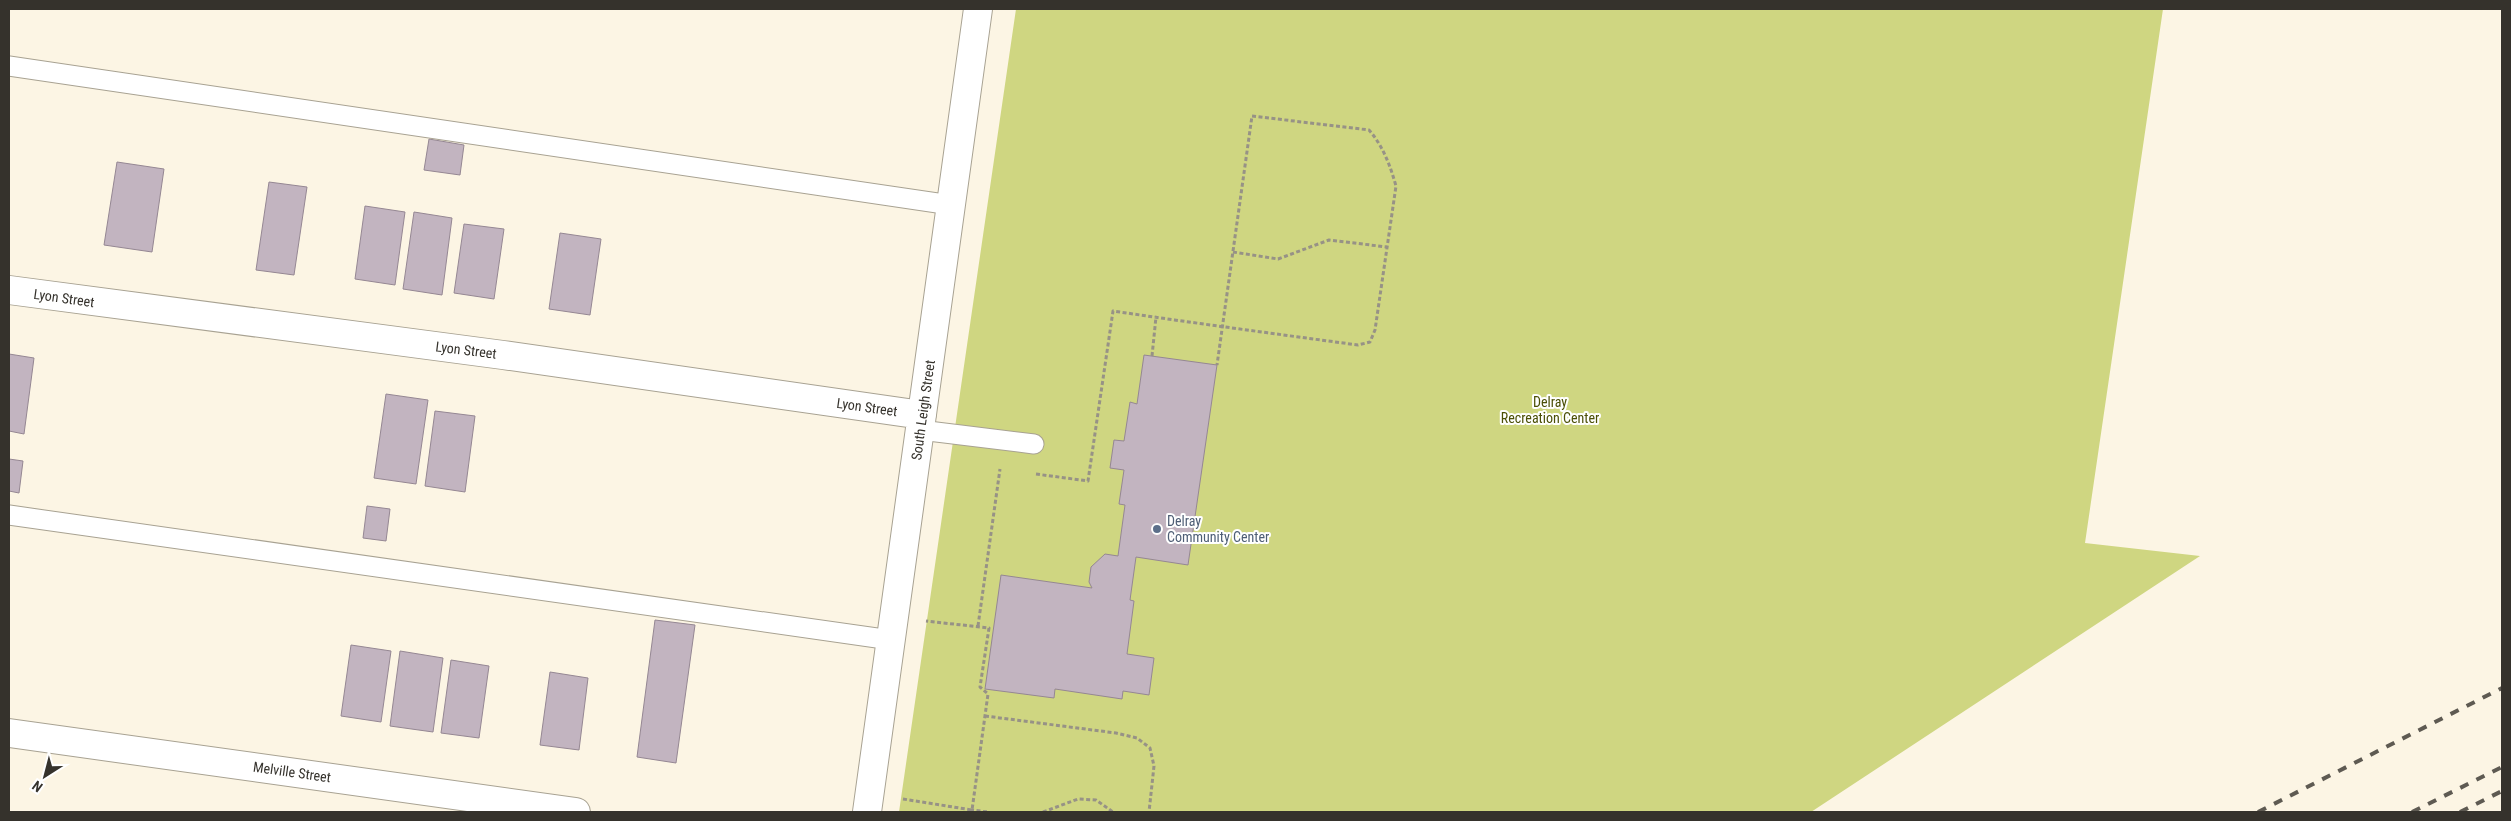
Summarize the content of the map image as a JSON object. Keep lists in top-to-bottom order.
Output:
{
  "streets": {
    "street": ["Lyon Street", "South Leigh Street", "Melville Street"]
  },
  "crossings": [
    ["Lyon Street", "South Leigh Street"]
  ],
  "parks": ["Delray Recreation Center"],
  "places": ["Delray Community Center"],
  "north": "bottom left"
}
